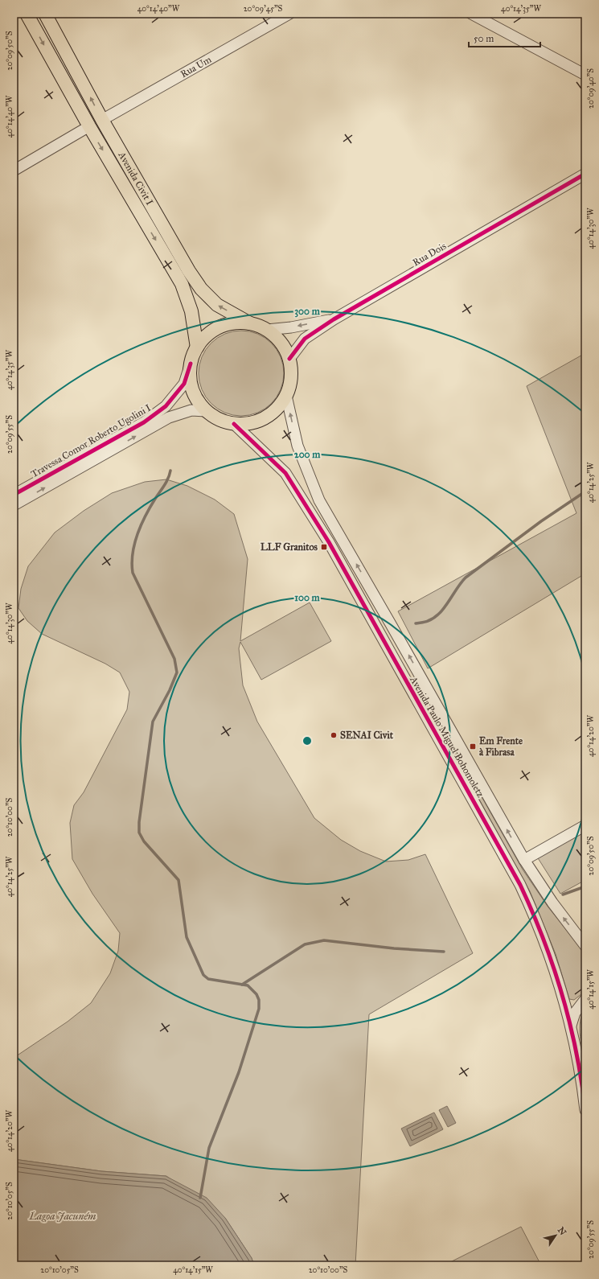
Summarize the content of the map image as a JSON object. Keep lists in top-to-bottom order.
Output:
{
  "streets": {
    "main road": ["Avenida Civit I"],
    "street": [
      "Rua Um",
      "Rua Dois",
      "Travessa Comor Roberto Ugolini I",
      "Avenida Paulo Miguel Bohomoletz"
    ]
  },
  "crossings": [
    ["Rua Um", "Avenida Civit I"],
    ["Avenida Civit I", "Rua Dois"],
    ["Avenida Civit I", "Travessa Comor Roberto Ugolini I"],
    ["Avenida Civit I", "Avenida Paulo Miguel Bohomoletz"],
    ["Rua Dois", "Travessa Comor Roberto Ugolini I"],
    ["Rua Dois", "Avenida Paulo Miguel Bohomoletz"],
    ["Travessa Comor Roberto Ugolini I", "Avenida Paulo Miguel Bohomoletz"]
  ],
  "water": ["Lagoa Jacuném"],
  "places": {
    "transit": ["LLF Granitos", "Em Frente à Fibrasa"],
    "other": ["SENAI Civit"]
  },
  "scale_bar": "50 m",
  "north": "top right",
  "coordinates": [
    "40°14'40\"W",
    "20°09'45\"S",
    "40°14'35\"W",
    "20°09'50\"S",
    "20°09'40\"S",
    "40°14'30\"W",
    "20°09'55\"S",
    "40°14'25\"W",
    "40°14'20\"W",
    "20°10'00\"S",
    "40°14'15\"W",
    "20°10'05\"S"
  ],
  "rings": ["300 m", "200 m", "100 m"]
}
